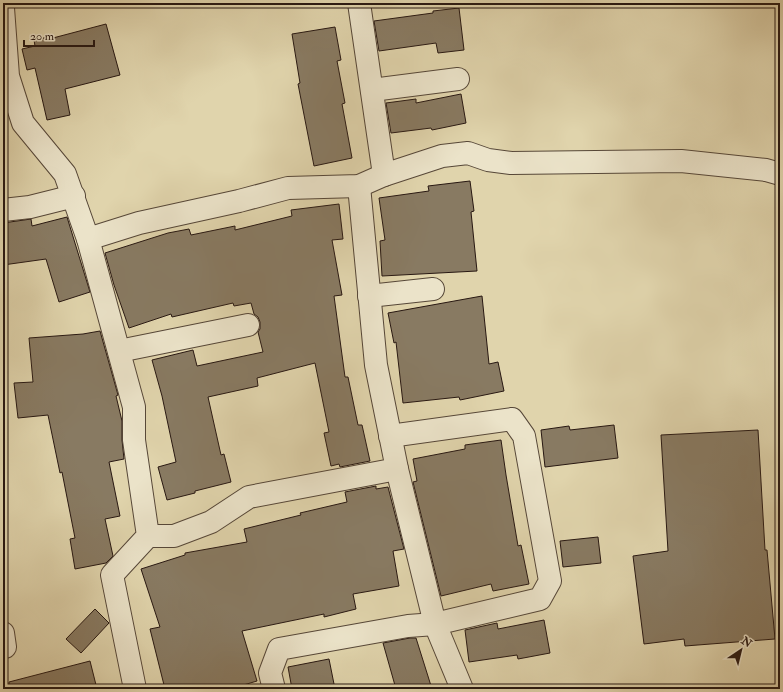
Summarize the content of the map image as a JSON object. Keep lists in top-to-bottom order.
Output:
{
  "scale_bar": "20 m",
  "north": "top right"
}
